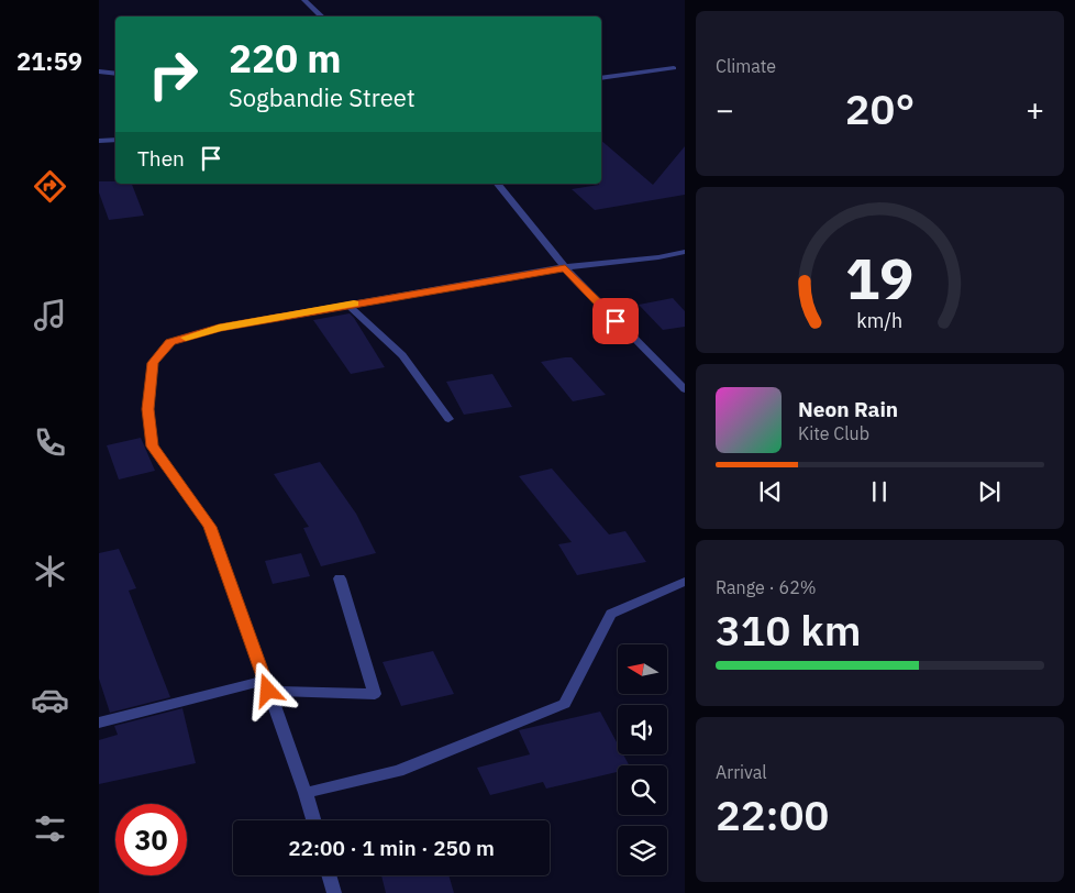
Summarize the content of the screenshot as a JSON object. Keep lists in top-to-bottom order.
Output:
{
  "north": "left",
  "page": {
    "tabs": "21:59",
    "tile": [
      "Climate",
      ["Range · 62%", "310 km"],
      ["Arrival", "22:00"]
    ],
    "turn": ["220 m", "Sogbandie Street"],
    "heat": ["−", "20°", "+"],
    "then": "Then",
    "song": ["Neon Rain", "Kite Club"],
    "limit": "30",
    "trip": "22:00 · 1 min · 250 m",
    "gauge": ["19", "km/h"]
  }
}
